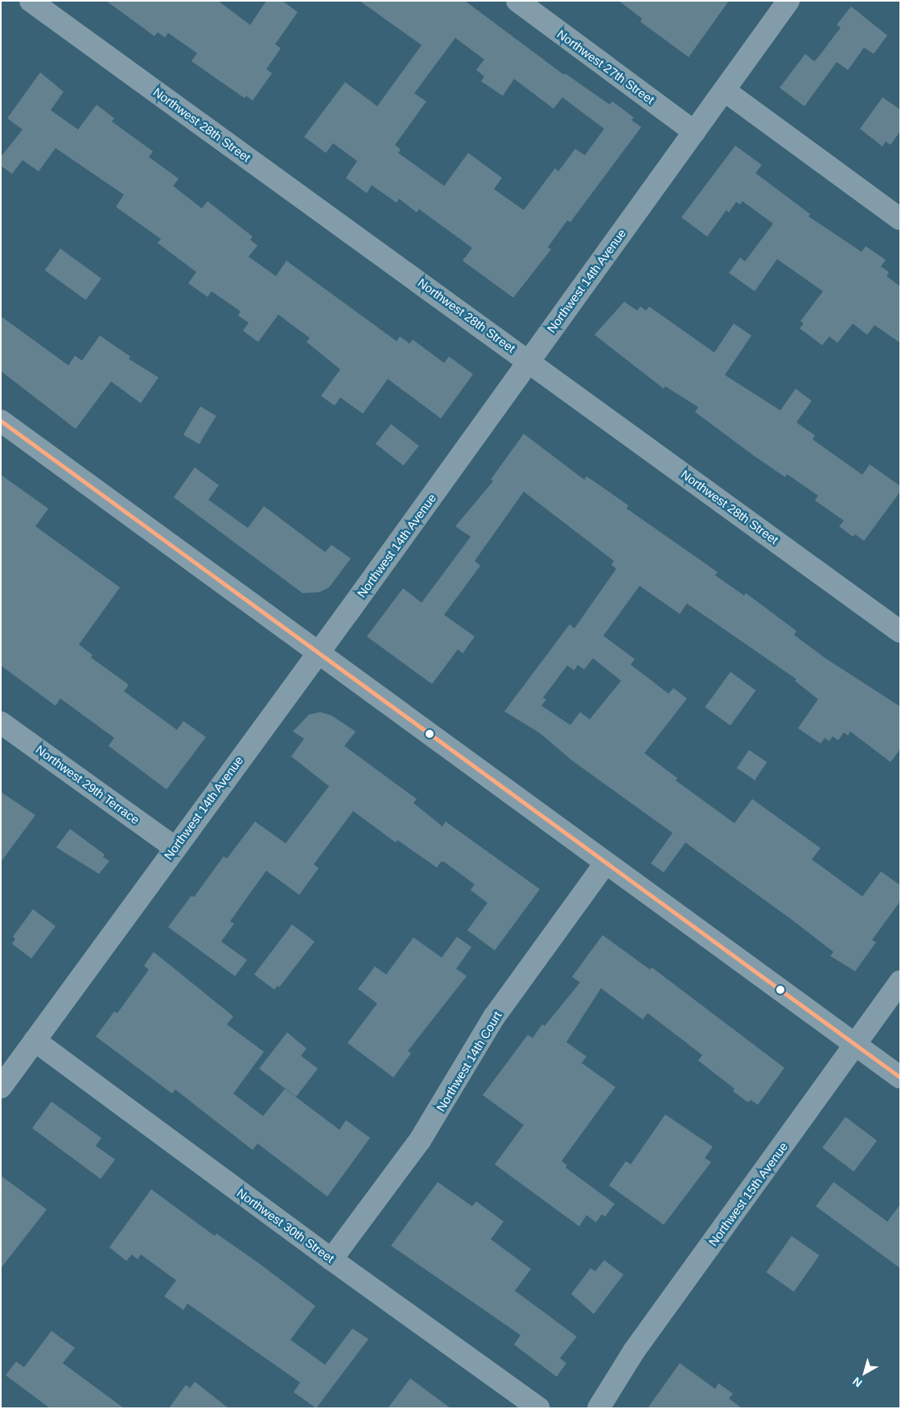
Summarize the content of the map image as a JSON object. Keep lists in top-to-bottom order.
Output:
{
  "streets": {
    "street": [
      "Northwest 27th Street",
      "Northwest 28th Street",
      "Northwest 14th Avenue",
      "Northwest 29th Terrace",
      "Northwest 14th Court",
      "Northwest 15th Avenue",
      "Northwest 30th Street"
    ]
  },
  "crossings": [
    ["Northwest 27th Street", "Northwest 14th Avenue"],
    ["Northwest 28th Street", "Northwest 14th Avenue"],
    ["Northwest 14th Avenue", "Northwest 29th Terrace"],
    ["Northwest 14th Avenue", "Northwest 30th Street"],
    ["Northwest 14th Court", "Northwest 30th Street"]
  ],
  "north": "bottom left"
}
